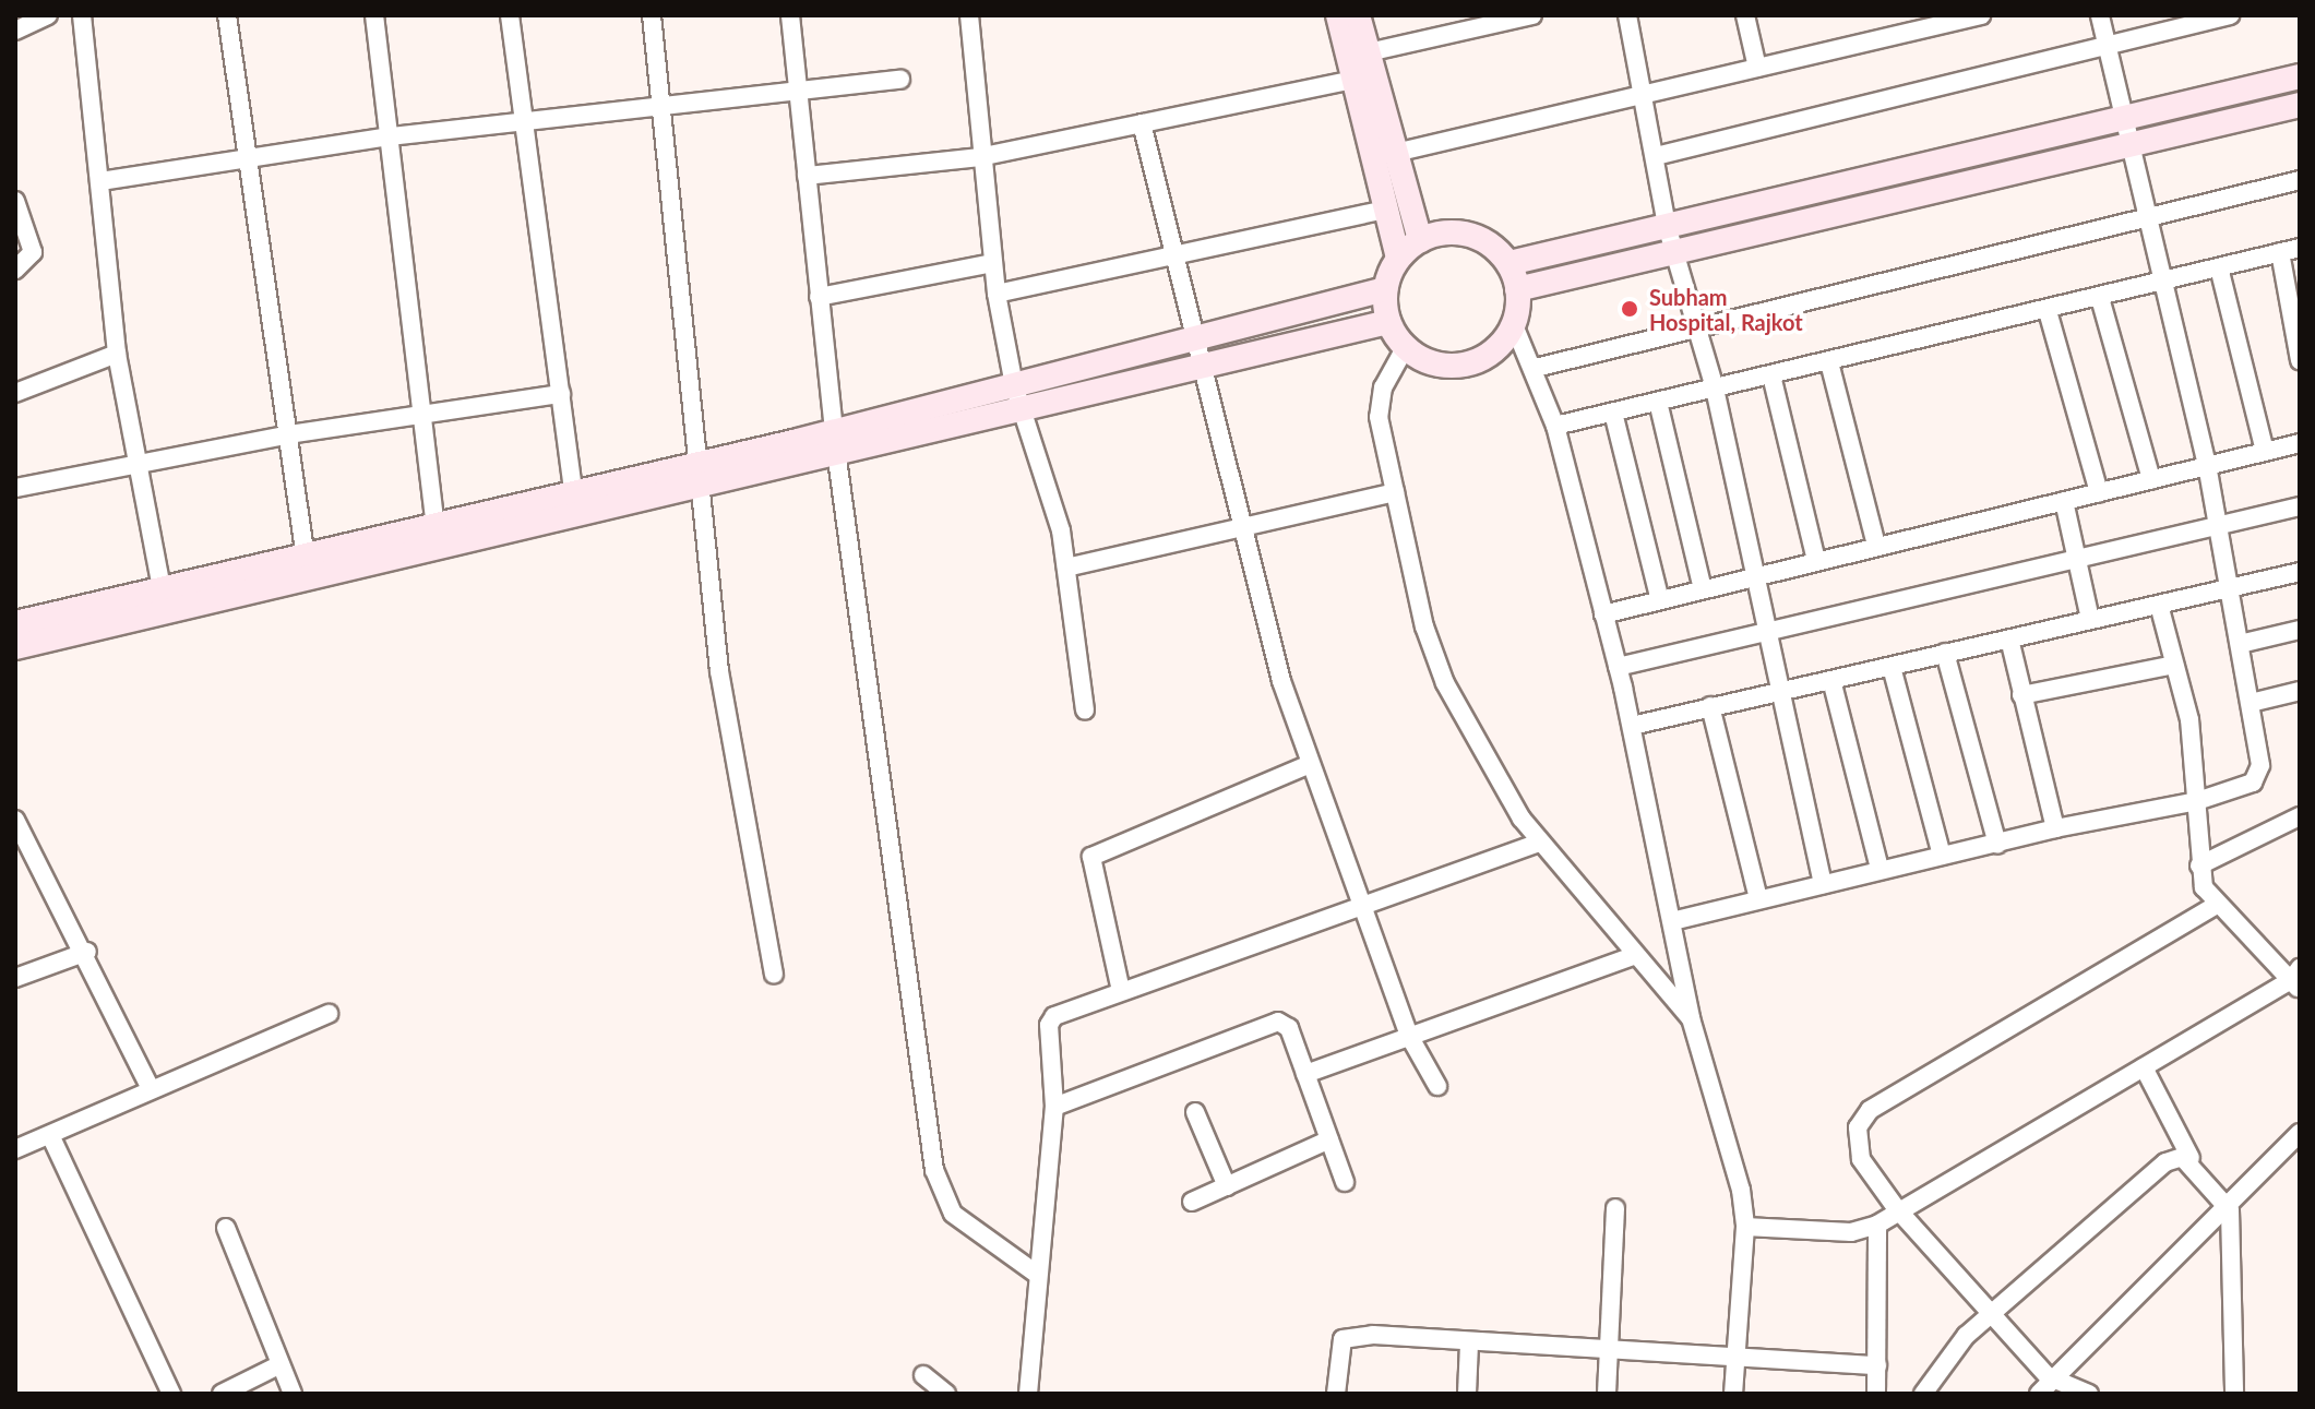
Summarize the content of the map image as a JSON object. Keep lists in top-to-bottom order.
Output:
{
  "places": ["Subham Hospital, Rajkot"]
}
